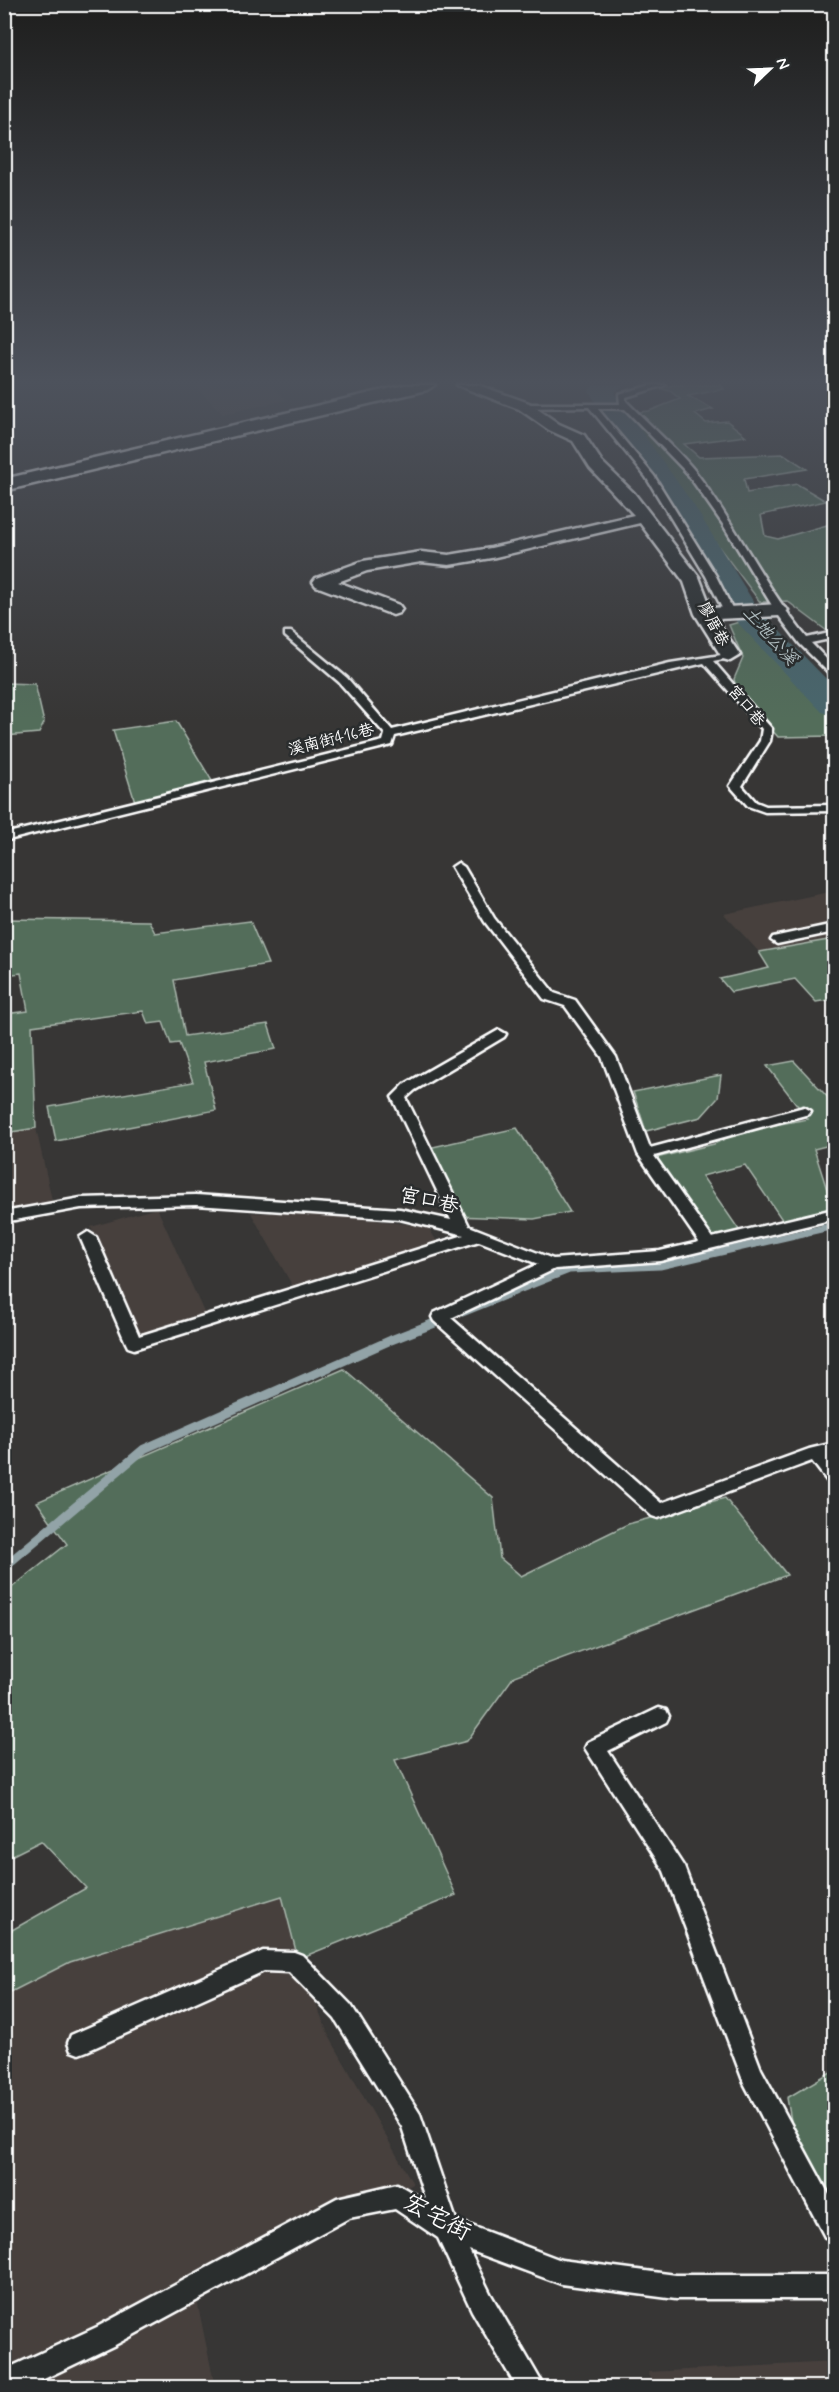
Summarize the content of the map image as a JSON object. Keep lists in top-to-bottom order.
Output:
{
  "streets": {
    "street": ["廖厝巷"],
    "lane": ["宮口巷", "溪南街416巷", "宏宅街"]
  },
  "crossings": [
    ["廖厝巷", "溪南街416巷"],
    ["宮口巷", "溪南街416巷"]
  ],
  "water": ["土地公溪"],
  "north": "top right"
}
